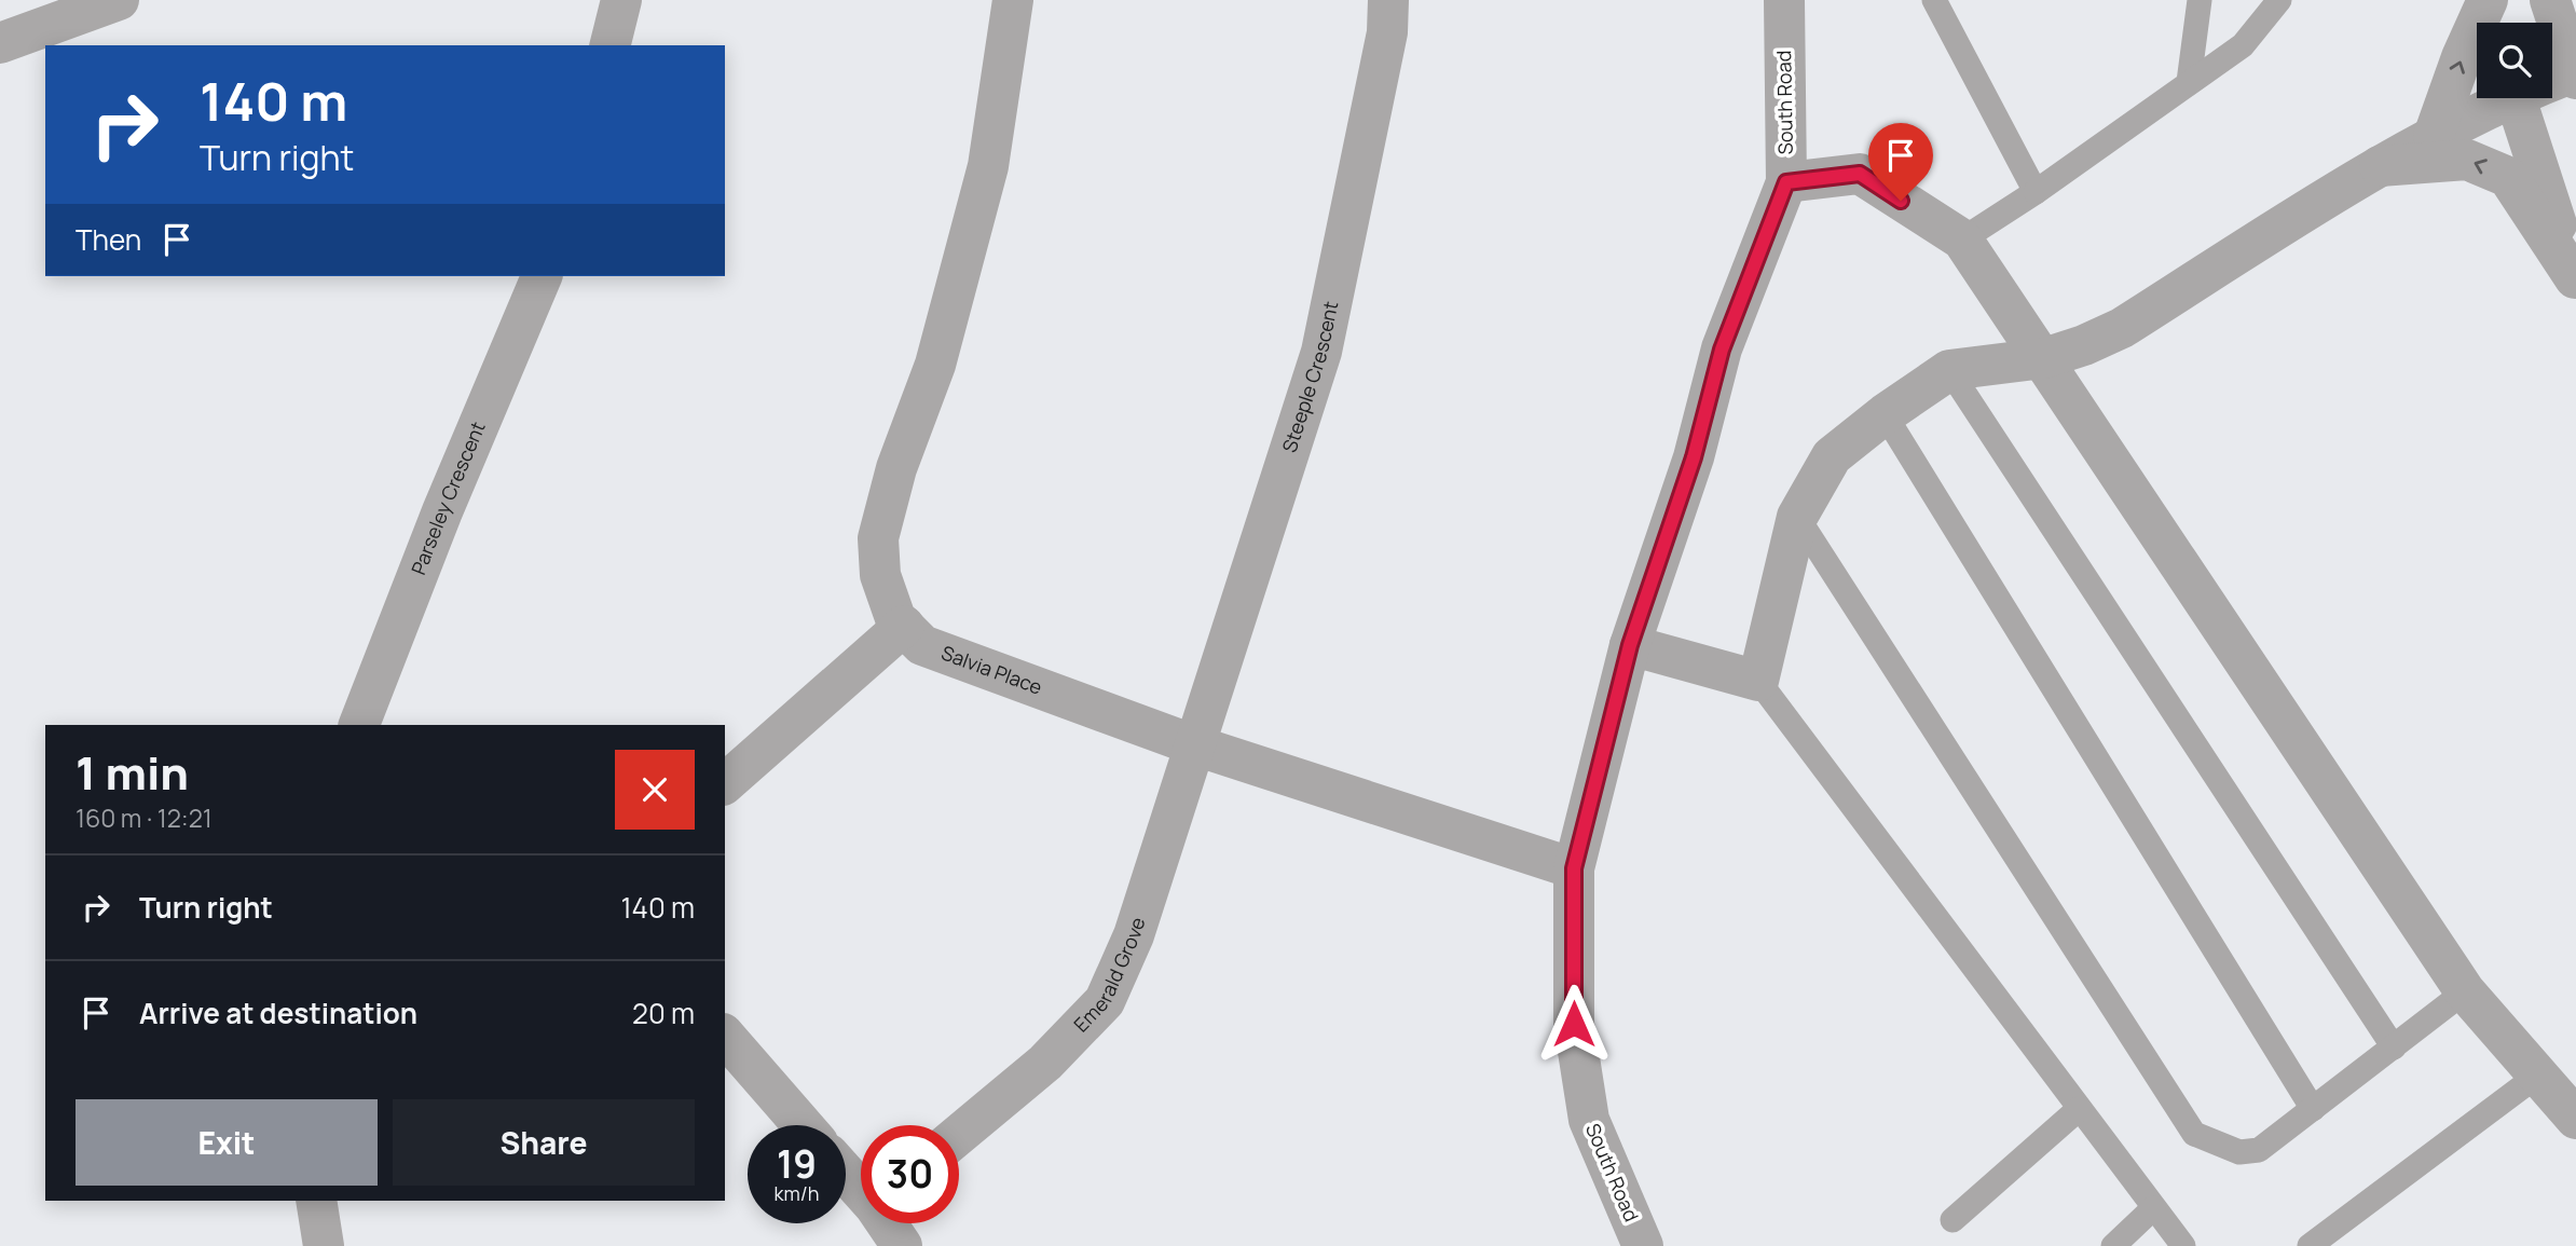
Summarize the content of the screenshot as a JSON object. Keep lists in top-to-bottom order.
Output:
{
  "streets": {
    "street": [
      "South Road",
      "Steeple Crescent",
      "Parseley Crescent",
      "Salvia Place",
      "Emerald Grove"
    ]
  },
  "crossings": [
    ["South Road", "Salvia Place"],
    ["Steeple Crescent", "Salvia Place"],
    ["Steeple Crescent", "Emerald Grove"],
    ["Salvia Place", "Emerald Grove"]
  ],
  "page": {
    "turn": ["140 m", "Turn right"],
    "then": "Then",
    "heading": ["1 min", "160 m · 12:21"],
    "list": [
      {
        "name": "Turn right",
        "value": "140 m"
      },
      {
        "name": "Arrive at destination",
        "value": "20 m"
      }
    ],
    "buttons": ["Exit", "Share"],
    "speed": "19 km/h",
    "limit": "30"
  }
}
